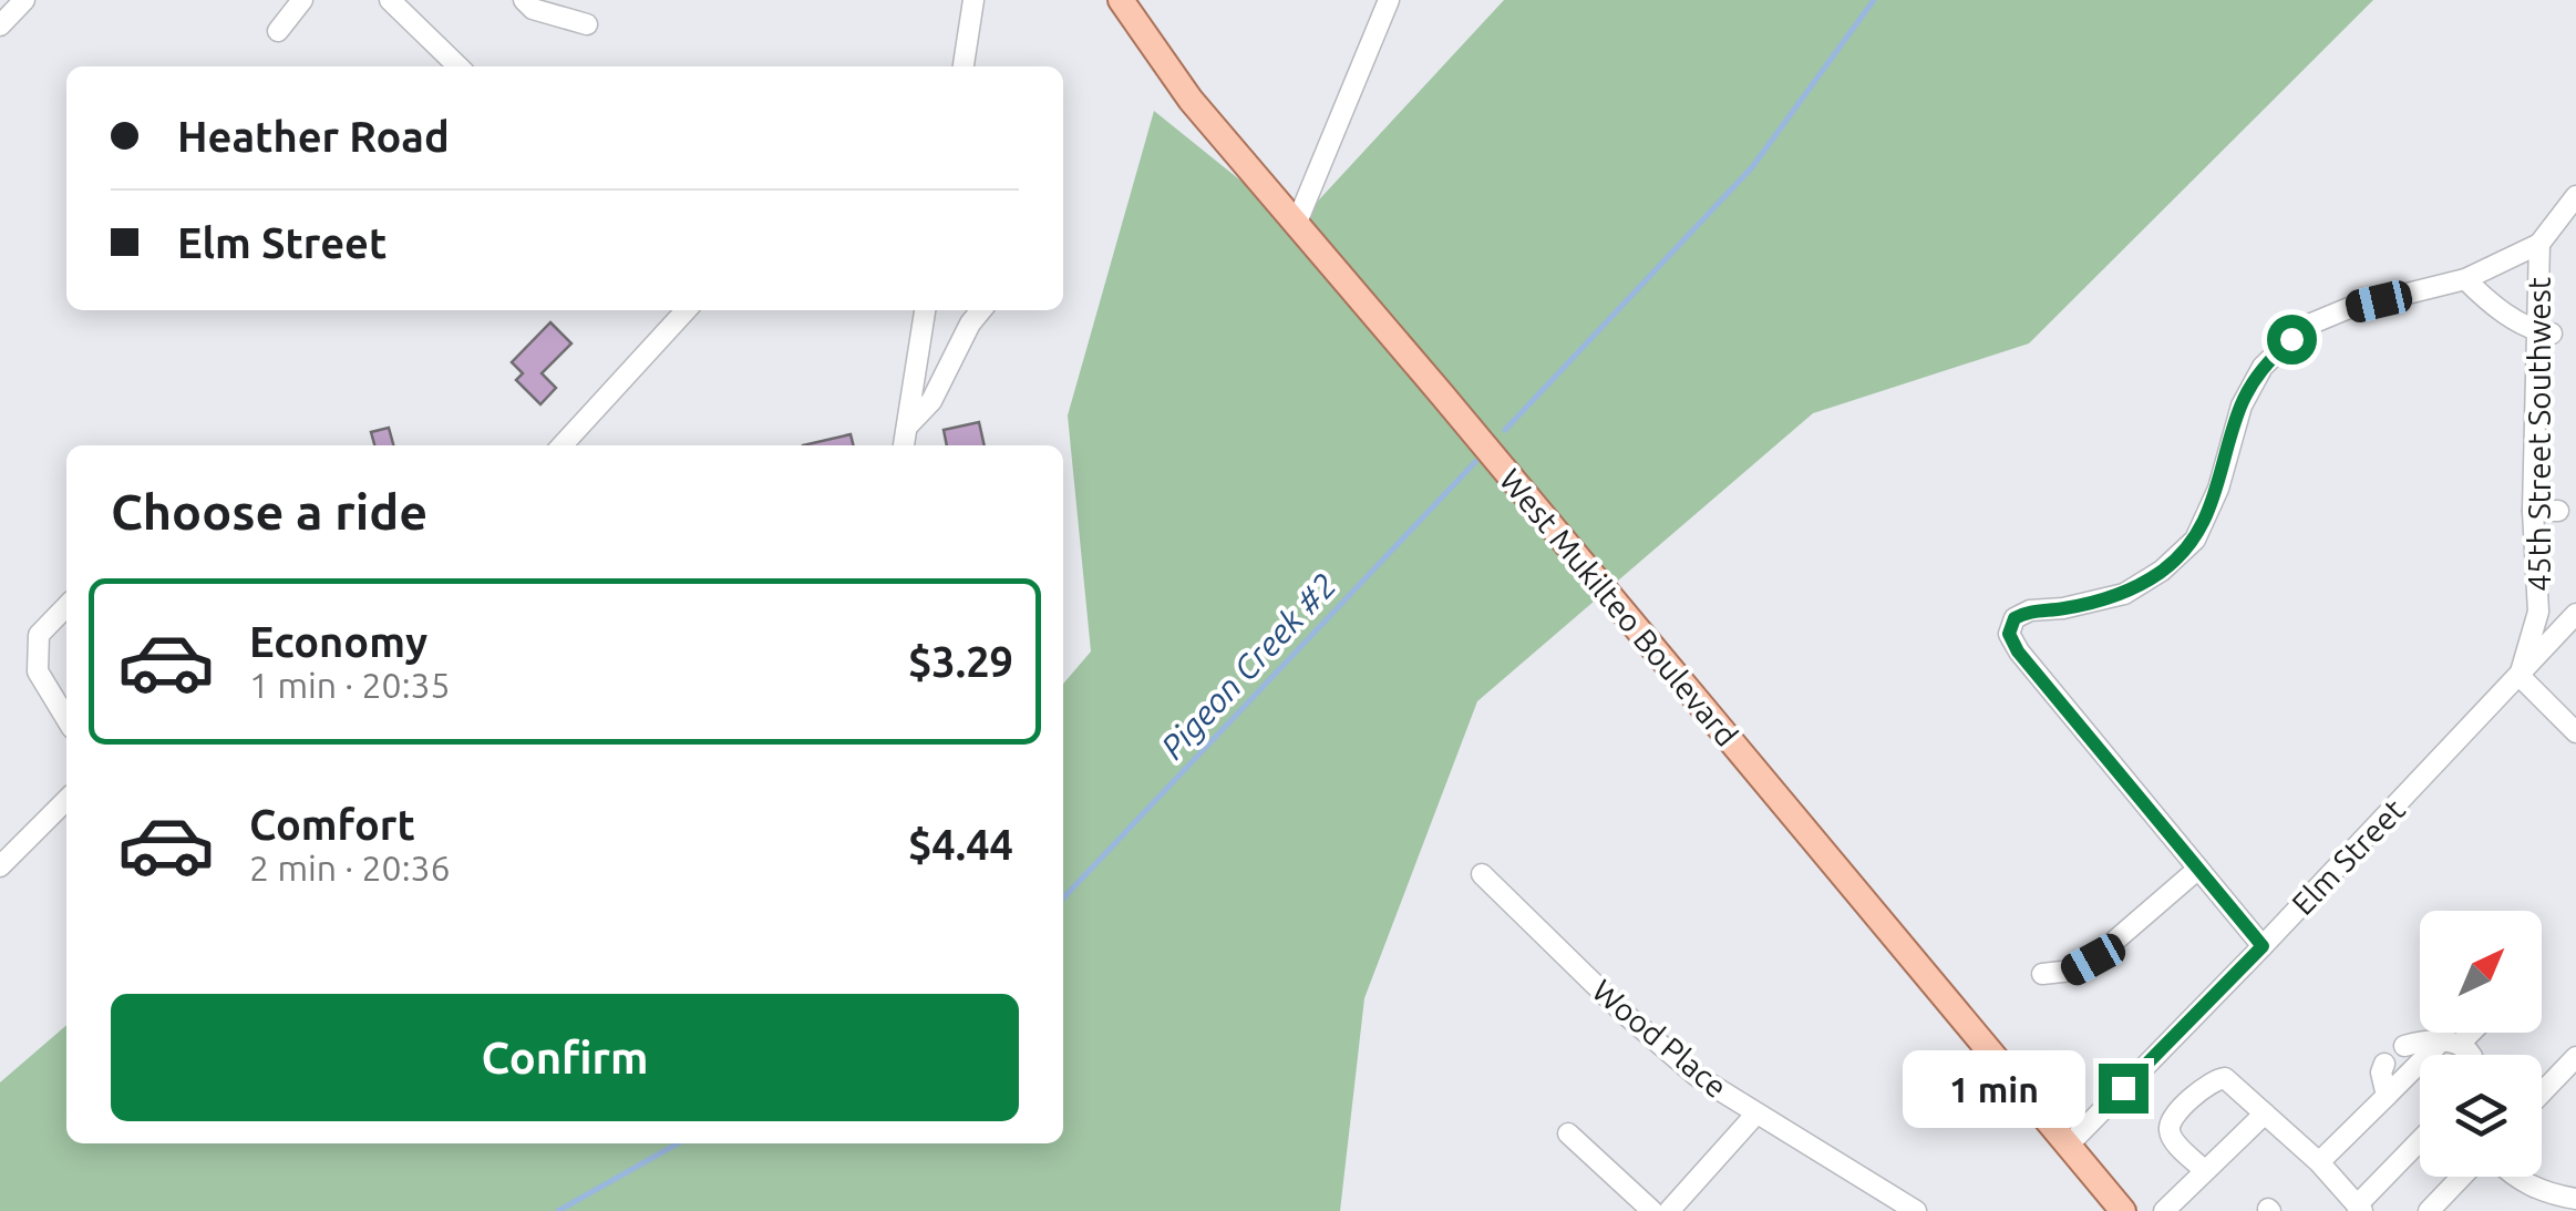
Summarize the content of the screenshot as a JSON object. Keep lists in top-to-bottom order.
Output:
{
  "streets": {
    "main road": ["West Mukilteo Boulevard"],
    "street": ["45th Street Southwest", "Elm Street", "Wood Place"]
  },
  "crossings": [
    ["45th Street Southwest", "Elm Street"],
    ["West Mukilteo Boulevard", "Elm Street"]
  ],
  "water": ["Pigeon Creek #2"],
  "north": "top right",
  "page": {
    "banner": ["Heather Road", "Elm Street"],
    "heading": "Choose a ride",
    "list": [
      {
        "name": "Economy",
        "note": "1 min · 20:35",
        "value": "$3.29"
      },
      {
        "name": "Comfort",
        "note": "2 min · 20:36",
        "value": "$4.44"
      }
    ],
    "buttons": "Confirm",
    "bubble": "1 min"
  }
}
